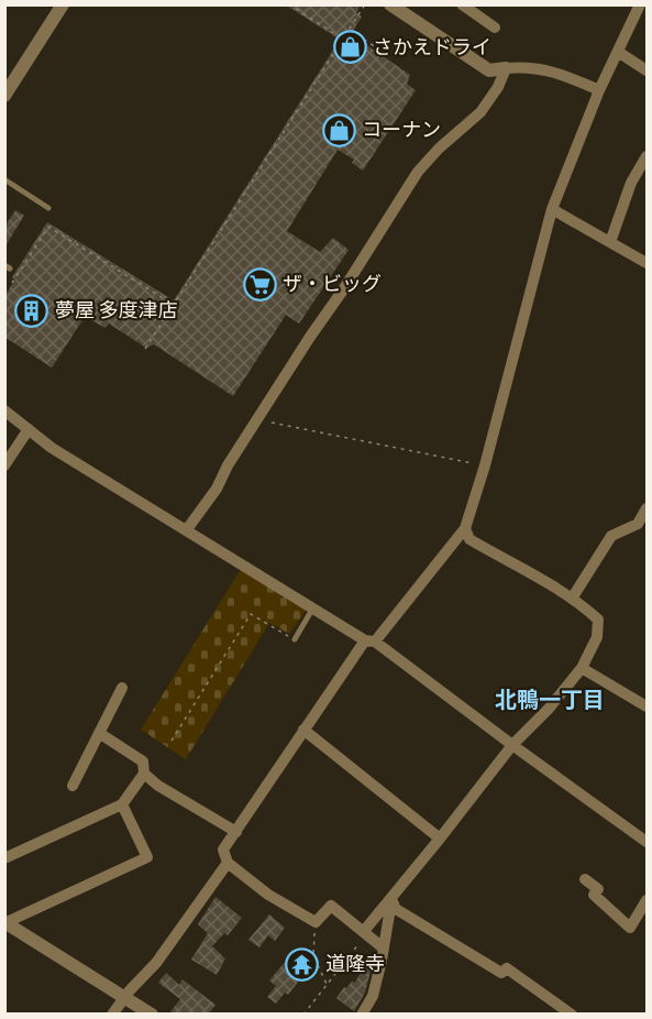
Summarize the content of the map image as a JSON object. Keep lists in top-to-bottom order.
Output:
{
  "districts": ["北鴨一丁目"],
  "places": {
    "shop": ["さかえドライ", "コーナン"],
    "supermarket": ["ザ・ビッグ"],
    "building": ["夢屋 多度津店"],
    "temple": ["道隆寺"]
  }
}
